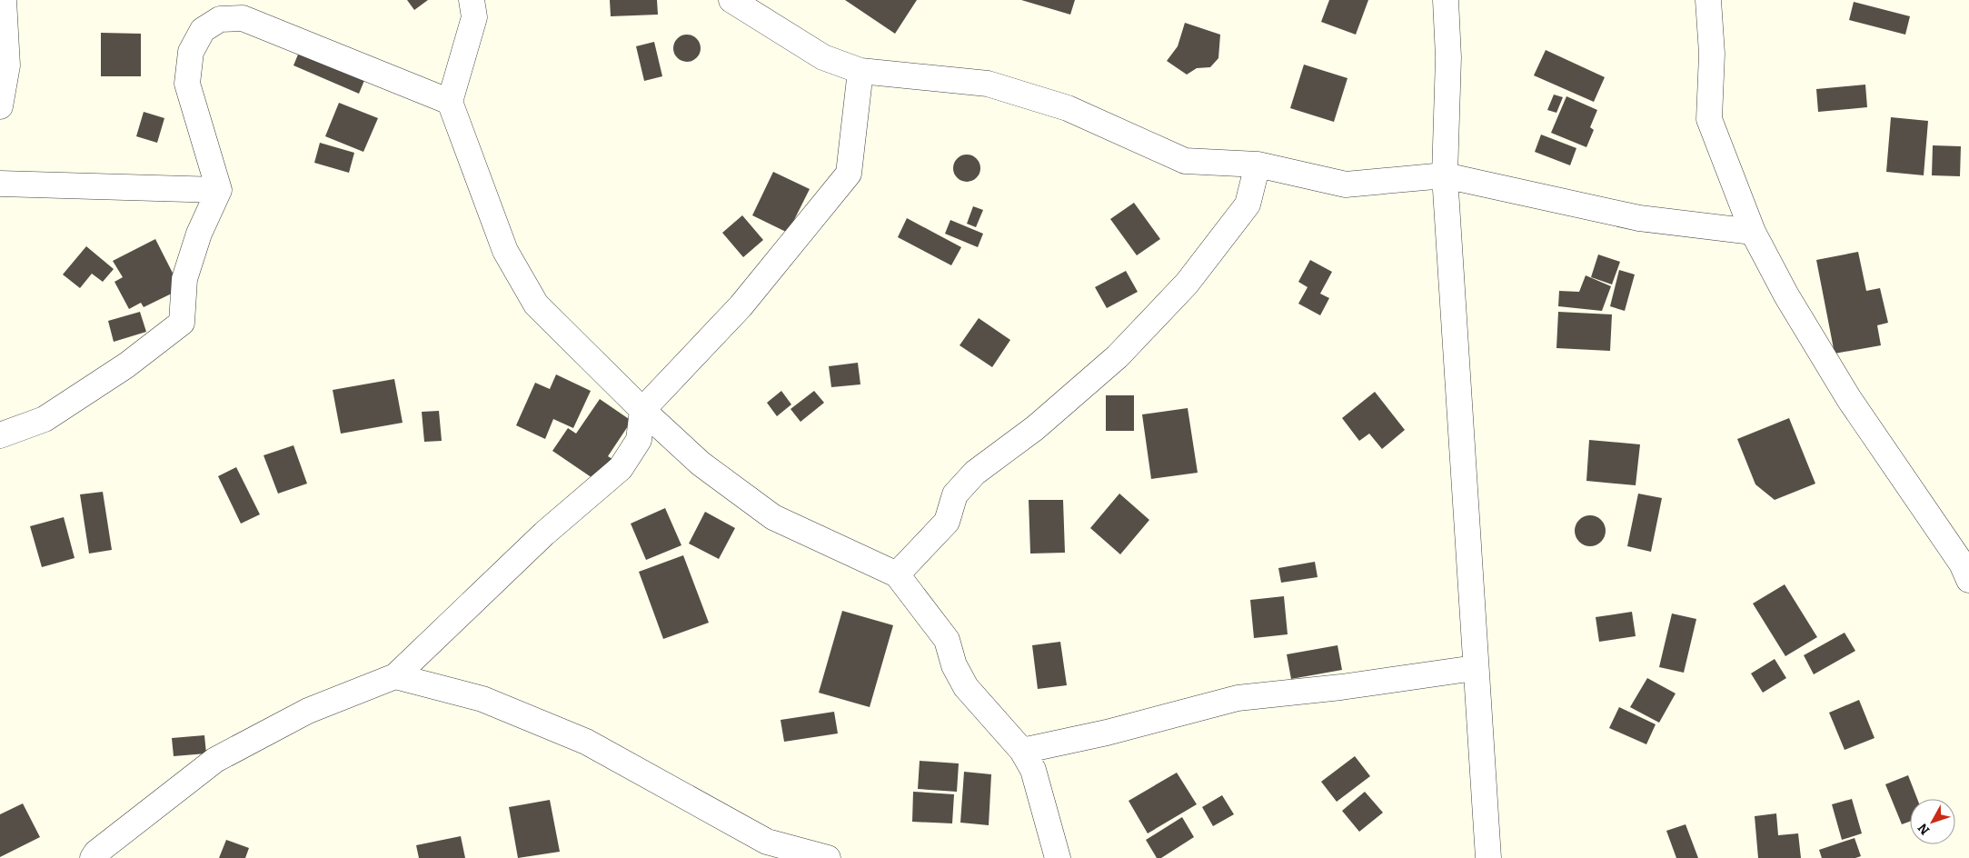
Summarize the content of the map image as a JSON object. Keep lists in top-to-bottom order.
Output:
{
  "north": "bottom left"
}
